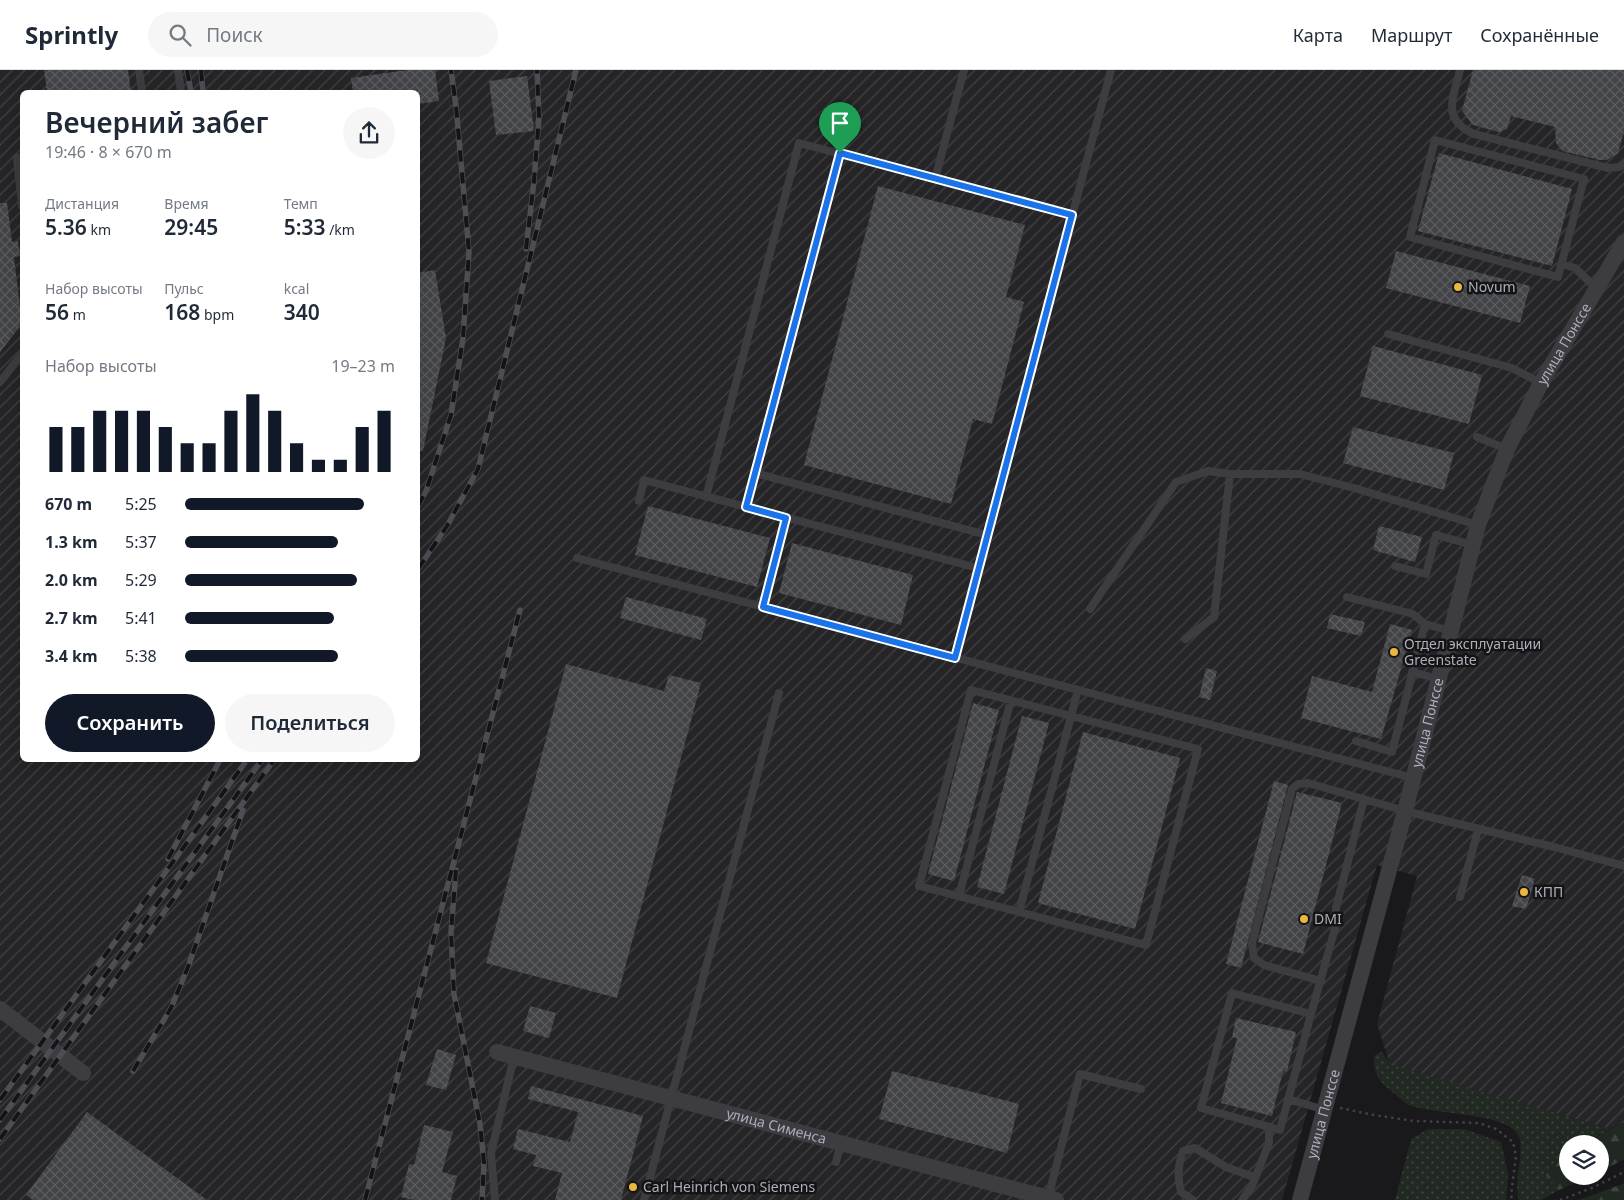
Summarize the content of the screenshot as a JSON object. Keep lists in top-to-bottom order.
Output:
{
  "streets": {
    "street": ["улица Понссе", "улица Сименса"]
  },
  "places": [
    "Novum",
    "Отдел эксплуатации Greenstate",
    "КПП",
    "DMI",
    "Carl Heinrich von Siemens"
  ],
  "page": {
    "header": "Sprintly",
    "search": "Поиск",
    "nav": ["Карта", "Маршрут", "Сохранённые"],
    "heading": ["Вечерний забег", "19:46 · 8 × 670 m"],
    "stats": [
      ["Дистанция", "5.36 km"],
      ["Время", "29:45"],
      ["Темп", "5:33 /km"],
      ["Набор высоты", "56 m"],
      ["Пульс", "168 bpm"],
      ["kcal", "340"]
    ],
    "chart": ["Набор высоты", "19–23 m"],
    "list": [
      {
        "name": "670 m",
        "note": "5:25"
      },
      {
        "name": "1.3 km",
        "note": "5:37"
      },
      {
        "name": "2.0 km",
        "note": "5:29"
      },
      {
        "name": "2.7 km",
        "note": "5:41"
      },
      {
        "name": "3.4 km",
        "note": "5:38"
      }
    ],
    "buttons": ["Сохранить", "Поделиться"]
  }
}
